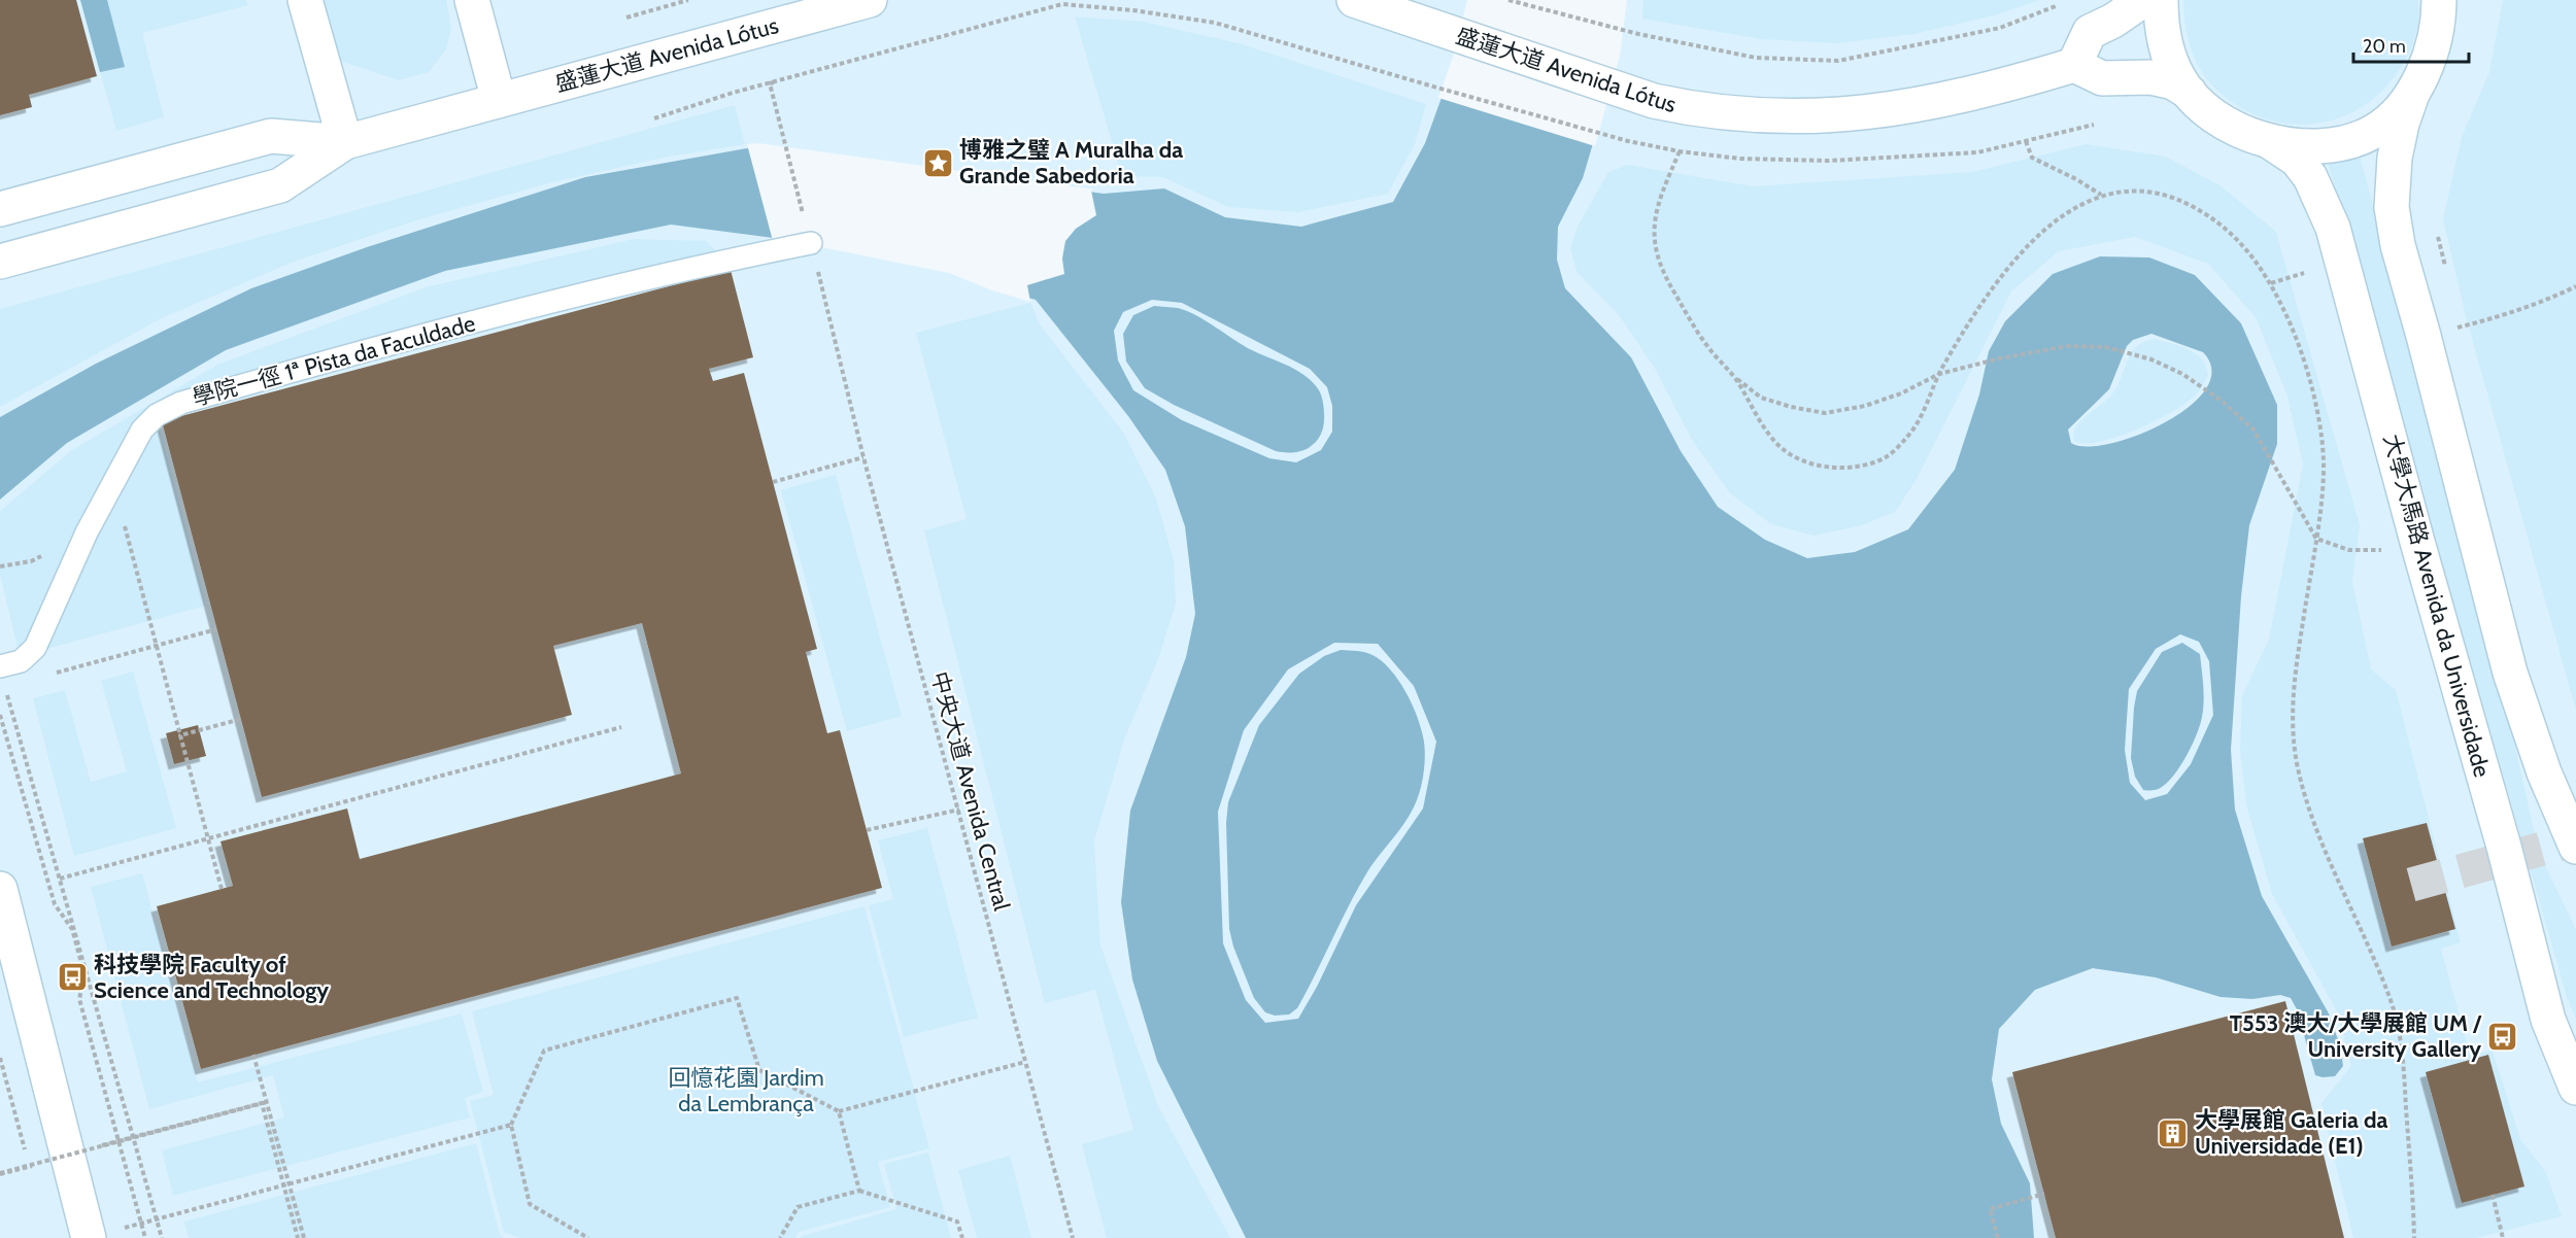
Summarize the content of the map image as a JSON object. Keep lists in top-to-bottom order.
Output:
{
  "streets": {
    "street": ["盛蓮大道 Avenida Lótus", "大學大馬路 Avenida da Universidade"],
    "lane": ["學院一徑 1ª Pista da Faculdade"],
    "path": ["中央大道 Avenida Central"]
  },
  "parks": ["回憶花園 Jardim da Lembrança"],
  "places": {
    "place": ["博雅之璧 A Muralha da Grande Sabedoria"],
    "bus stop": ["科技學院 Faculty of Science and Technology", "T553 澳大/大學展館 UM / University Gallery"],
    "building": ["大學展館 Galeria da Universidade (E1)"]
  },
  "scale_bar": "20 m"
}
